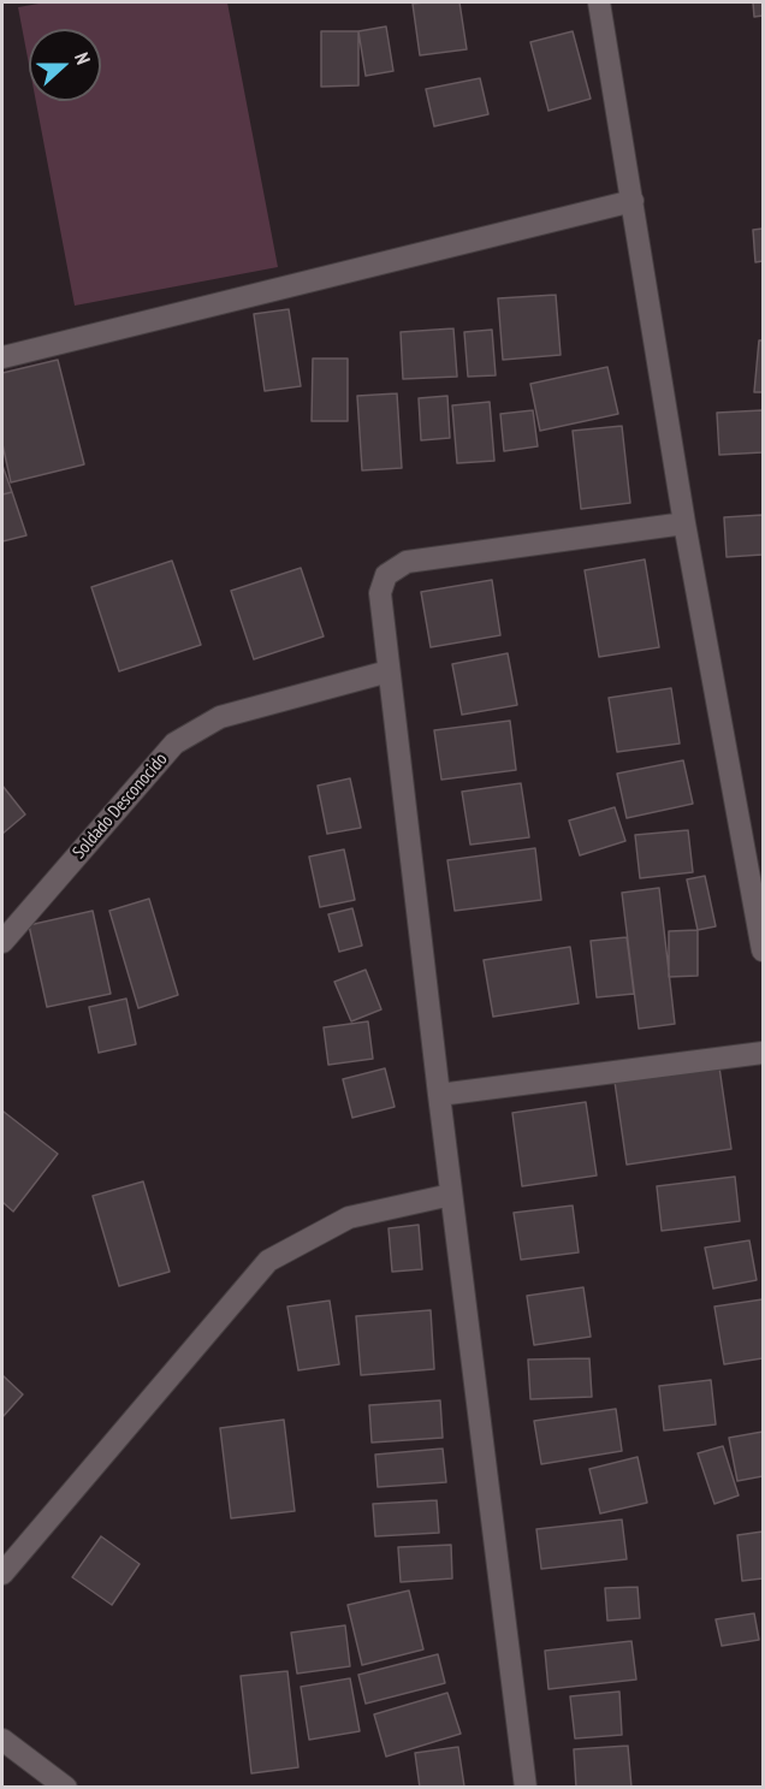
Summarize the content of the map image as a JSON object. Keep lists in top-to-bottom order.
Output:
{
  "streets": {
    "street": ["Soldado Desconocido"]
  },
  "north": "right"
}
